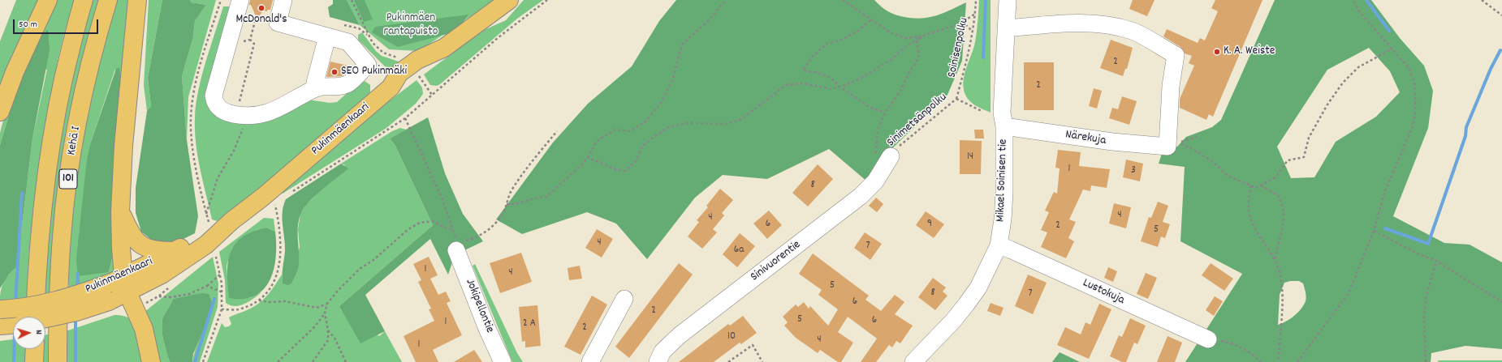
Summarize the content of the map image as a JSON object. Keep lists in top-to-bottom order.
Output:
{
  "streets": {
    "main road": ["Pukinmäenkaari", "Kehä I", "101"],
    "street": [
      "Närekuja",
      "Mikael Soinisen tie",
      "Sinivuorentie",
      "Lustokuja",
      "Jokipellontie"
    ],
    "path": ["Soinisenpolku", "Sinimetsänpolku"]
  },
  "crossings": [
    ["Soinisenpolku", "Sinimetsänpolku"],
    ["Sinimetsänpolku", "Sinivuorentie"],
    ["Närekuja", "Mikael Soinisen tie"],
    ["Mikael Soinisen tie", "Lustokuja"]
  ],
  "parks": ["Pukinmäen rantapuisto"],
  "places": ["McDonald's", "K. A. Weiste", "SEO Pukinmäki"],
  "house_numbers": [
    "2",
    "2",
    "14",
    "1",
    "3",
    "8",
    "4",
    "4",
    "6",
    "9",
    "2",
    "5",
    "4",
    "7",
    "6a",
    "1",
    "4",
    "5",
    "8",
    "7",
    "6",
    "2",
    "5",
    "6",
    "1",
    "2 A",
    "2",
    "10",
    "4",
    "1"
  ],
  "scale_bar": "50 m",
  "north": "right"
}
